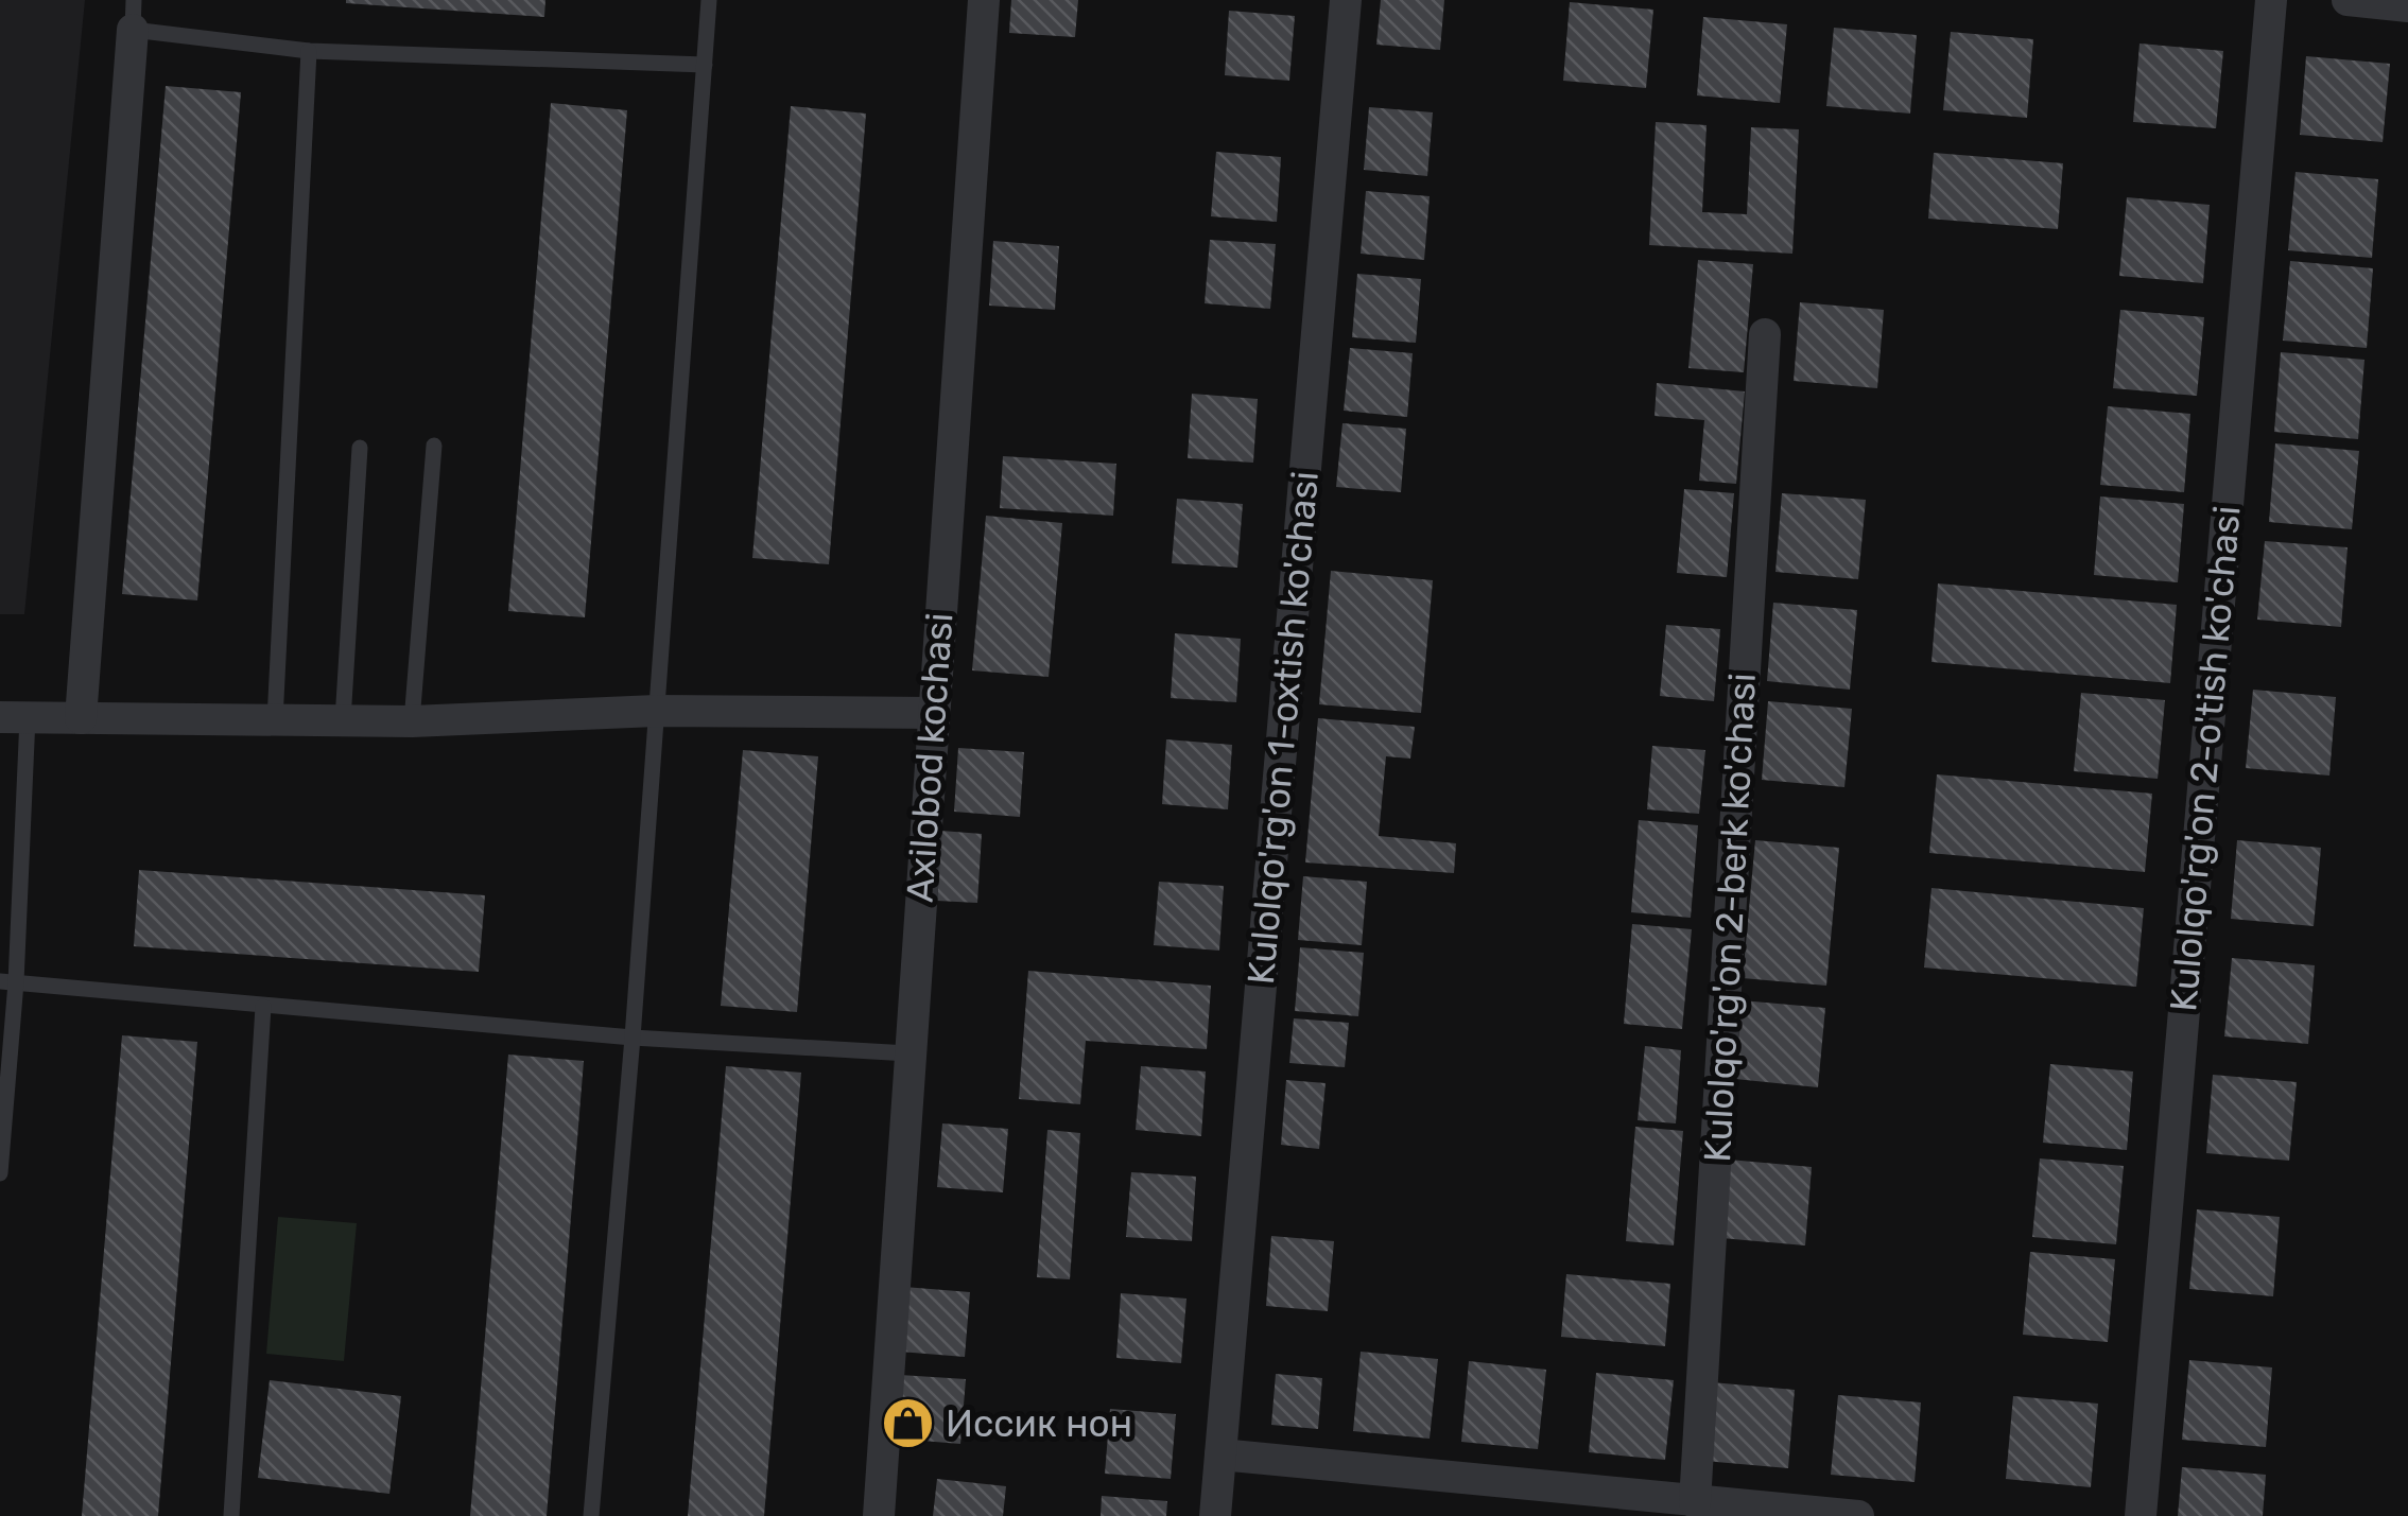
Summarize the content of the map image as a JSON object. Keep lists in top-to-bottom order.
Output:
{
  "streets": {
    "street": [
      "Kulolqo'rg'on 1-oxtish ko'chasi",
      "Axilobod kochasi",
      "Kulolqo'rg'on 2-o'tish ko'chasi",
      "Kulolqo'rg'on 2-berk ko'chasi"
    ]
  },
  "places": {
    "shop": ["Иссик нон"]
  }
}
